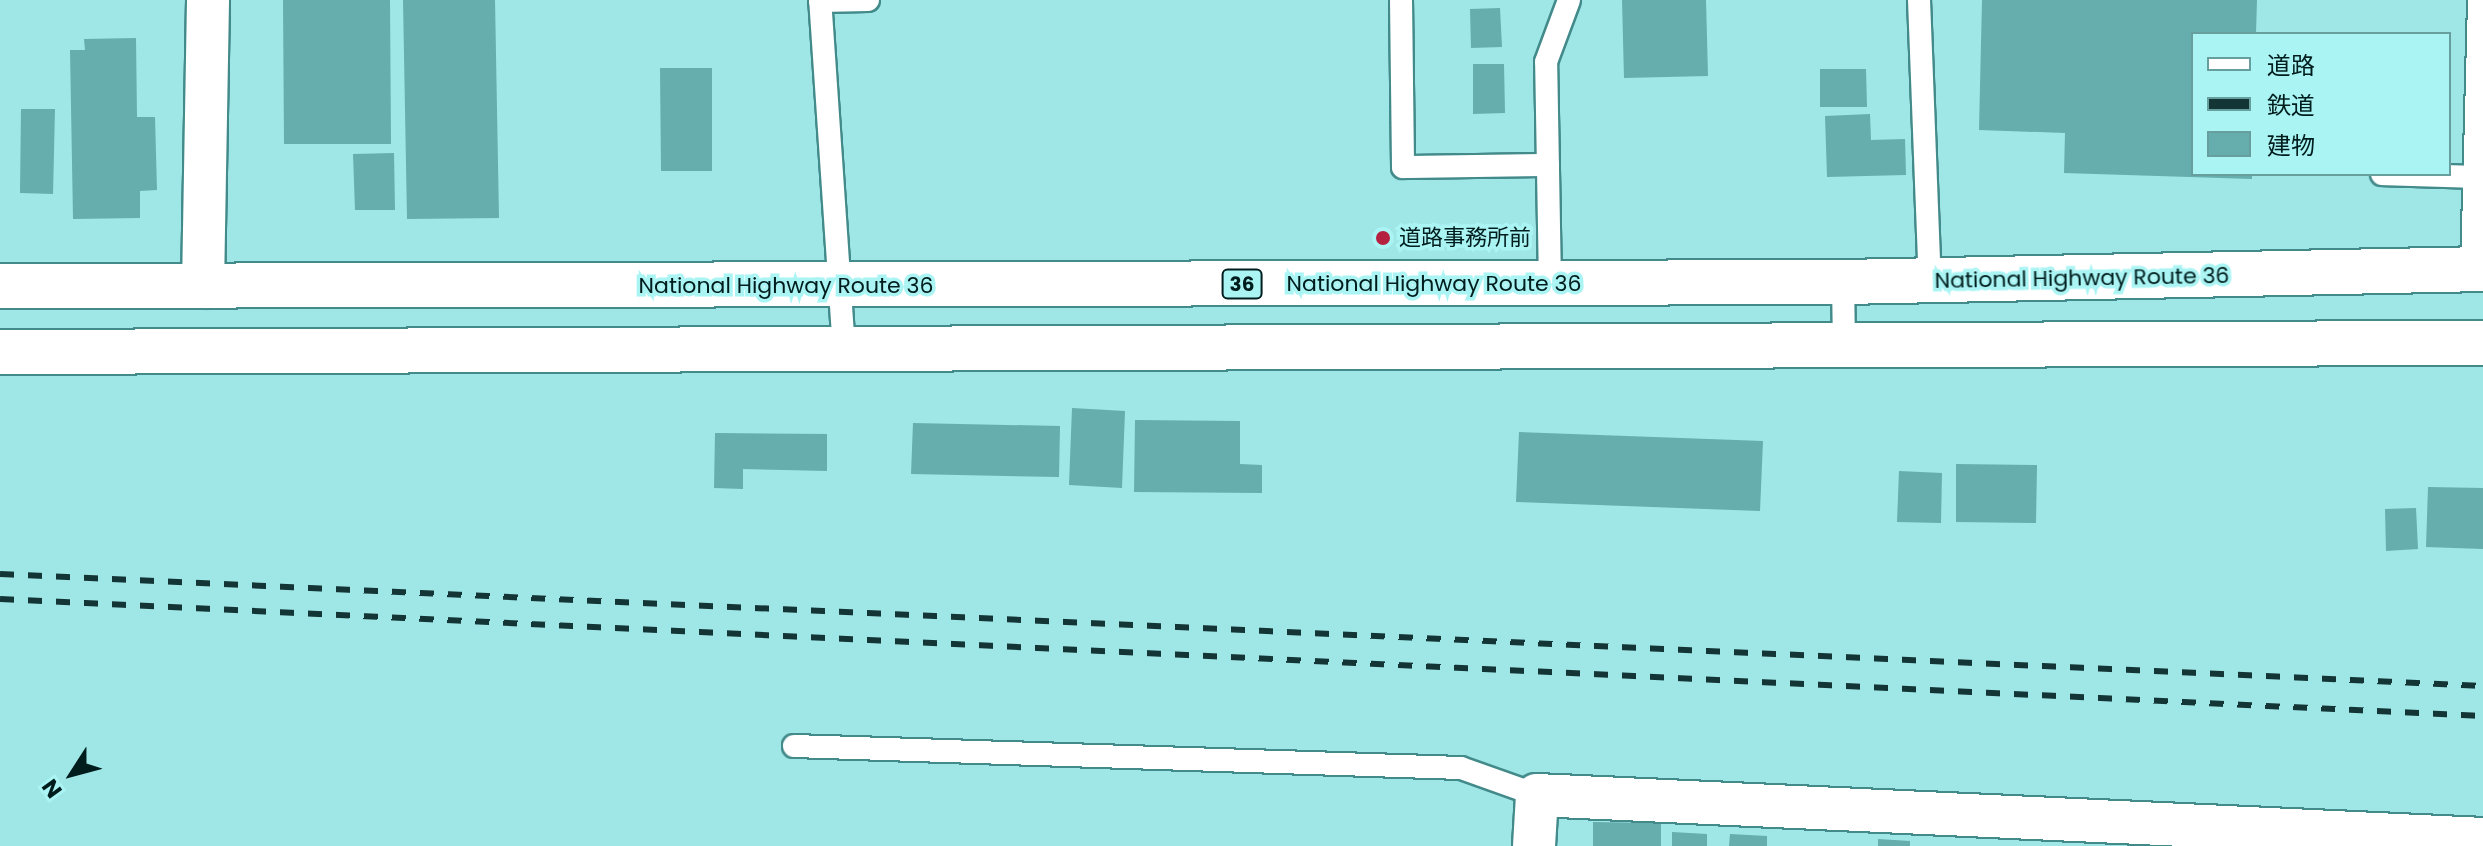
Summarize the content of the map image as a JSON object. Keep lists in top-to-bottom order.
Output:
{
  "streets": {
    "highway": ["National Highway Route 36", "36"]
  },
  "places": ["道路事務所前"],
  "legend": ["道路", "鉄道", "建物"],
  "north": "bottom left"
}
